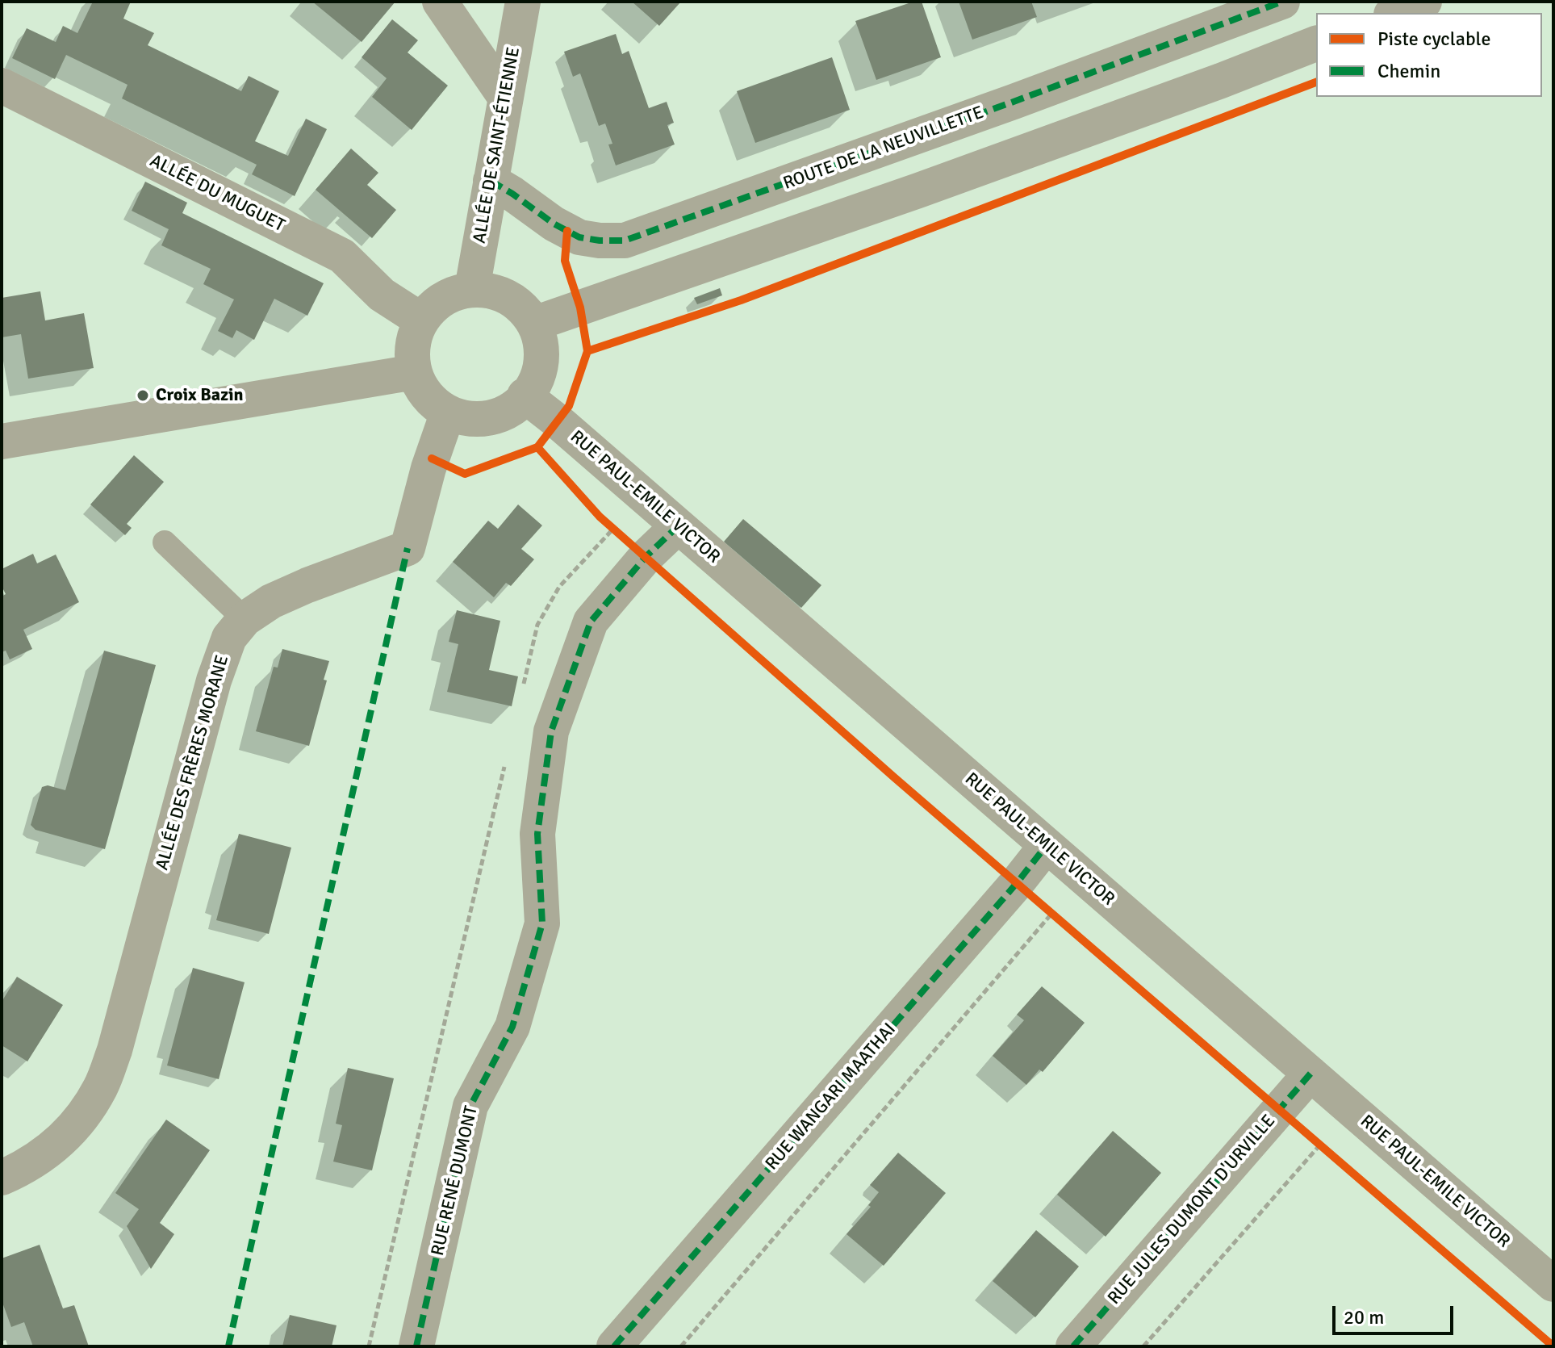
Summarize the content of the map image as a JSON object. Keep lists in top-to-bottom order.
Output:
{
  "streets": {
    "street": [
      "ALLÉE DE SAINT-ÉTIENNE",
      "ROUTE DE LA NEUVILLETTE",
      "ALLÉE DU MUGUET",
      "RUE PAUL-EMILE VICTOR",
      "ALLÉE DES FRÈRES MORANE",
      "RUE WANGARI MAATHAI",
      "RUE RENÉ DUMONT",
      "RUE JULES DUMONT D'URVILLE"
    ]
  },
  "crossings": [
    ["ALLÉE DE SAINT-ÉTIENNE", "ROUTE DE LA NEUVILLETTE"],
    ["ALLÉE DE SAINT-ÉTIENNE", "ALLÉE DU MUGUET"],
    ["ALLÉE DE SAINT-ÉTIENNE", "RUE PAUL-EMILE VICTOR"],
    ["ALLÉE DE SAINT-ÉTIENNE", "ALLÉE DES FRÈRES MORANE"],
    ["ALLÉE DU MUGUET", "RUE PAUL-EMILE VICTOR"],
    ["ALLÉE DU MUGUET", "ALLÉE DES FRÈRES MORANE"],
    ["RUE PAUL-EMILE VICTOR", "ALLÉE DES FRÈRES MORANE"],
    ["RUE PAUL-EMILE VICTOR", "RUE WANGARI MAATHAI"],
    ["RUE PAUL-EMILE VICTOR", "RUE RENÉ DUMONT"],
    ["RUE PAUL-EMILE VICTOR", "RUE JULES DUMONT D'URVILLE"]
  ],
  "places": ["Croix Bazin"],
  "legend": ["Piste cyclable", "Chemin"],
  "scale_bar": "20 m"
}
